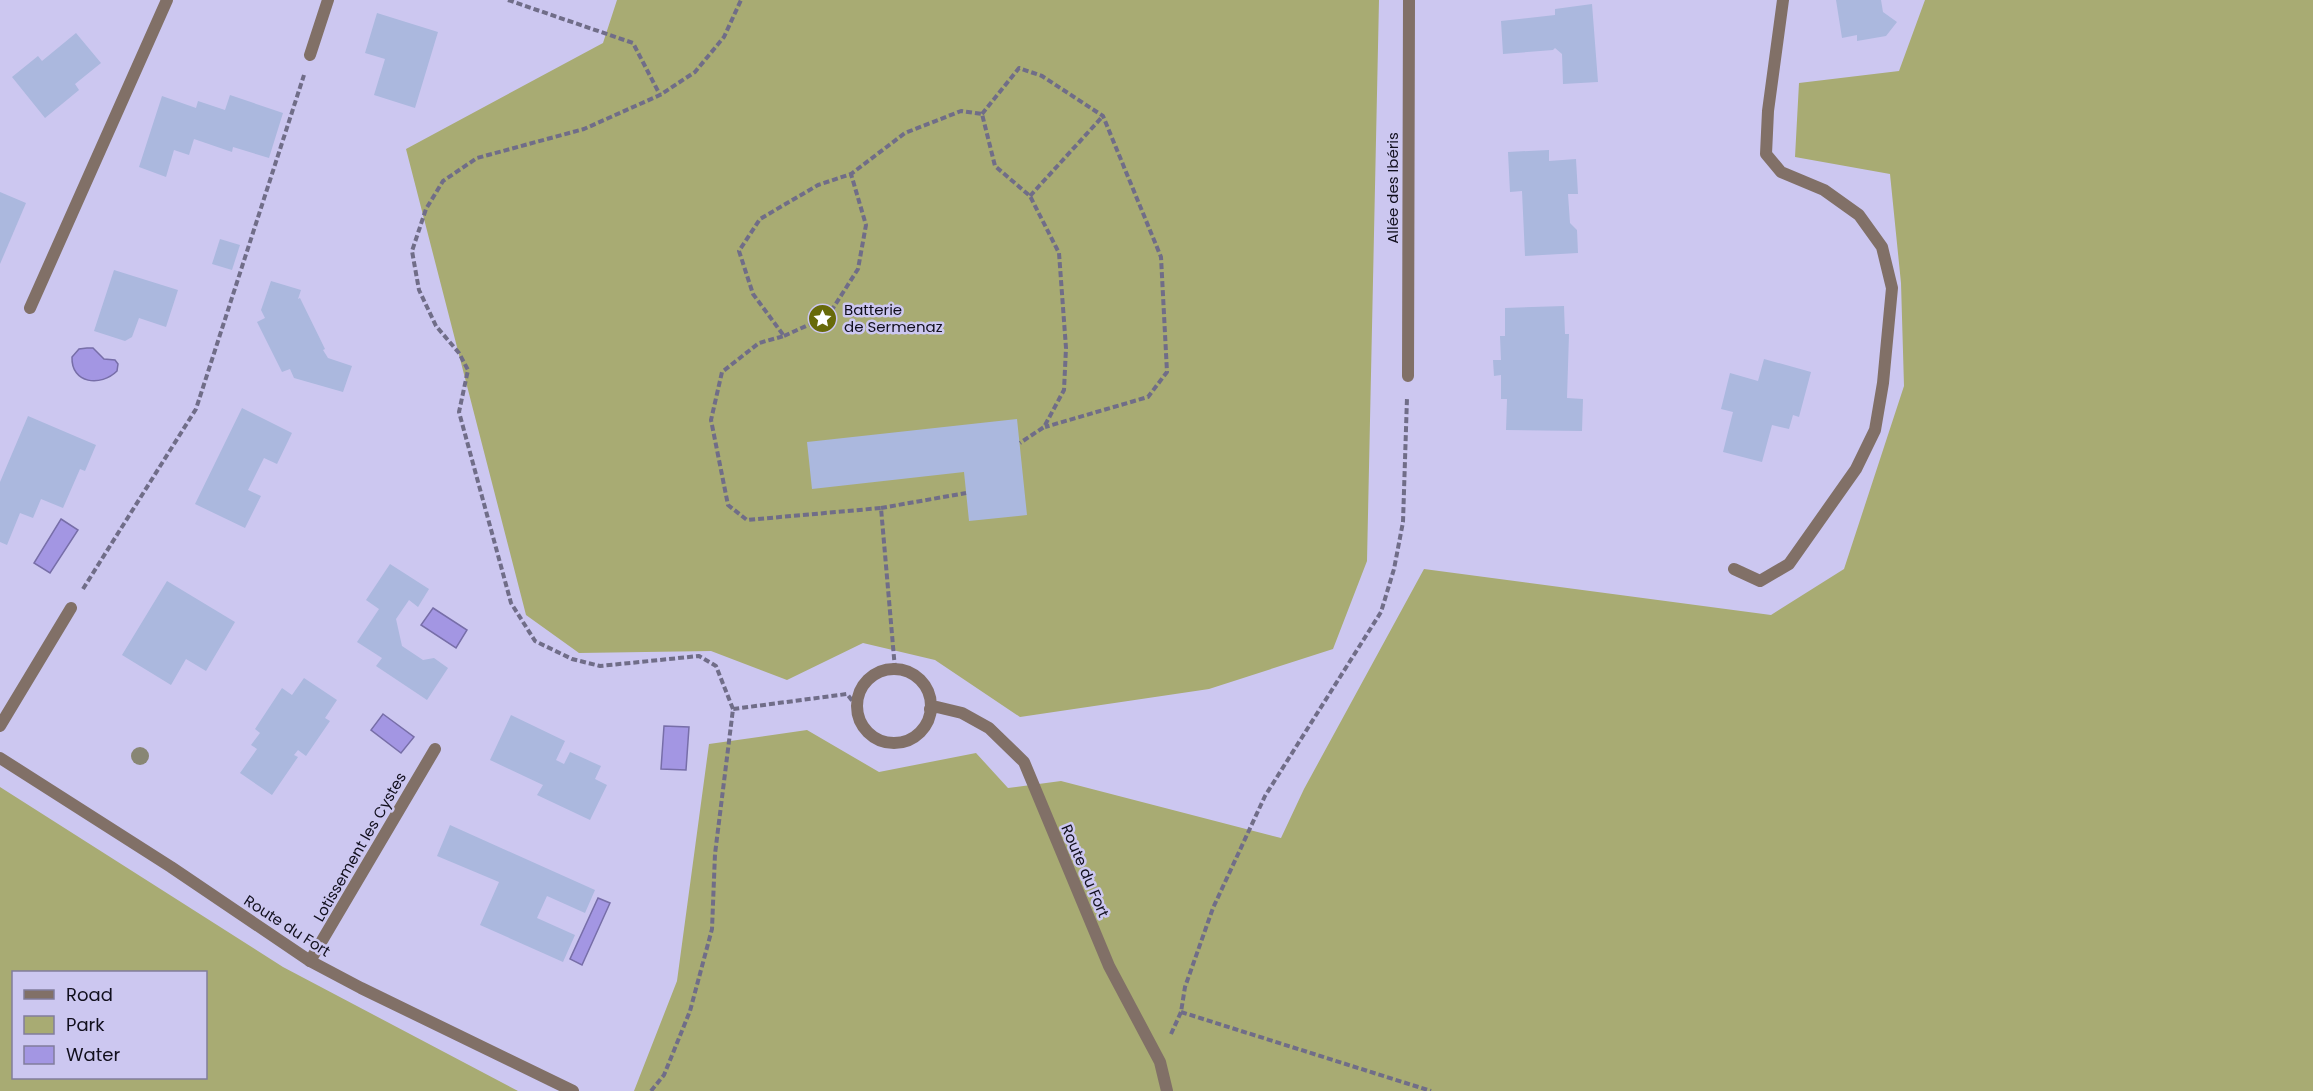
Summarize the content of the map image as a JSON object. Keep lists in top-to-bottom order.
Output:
{
  "streets": {
    "street": ["Allée des Ibéris", "Lotissement les Cystes", "Route du Fort"]
  },
  "crossings": [
    ["Lotissement les Cystes", "Route du Fort"]
  ],
  "places": {
    "place": ["Batterie de Sermenaz"]
  },
  "legend": ["Road", "Park", "Water"]
}
